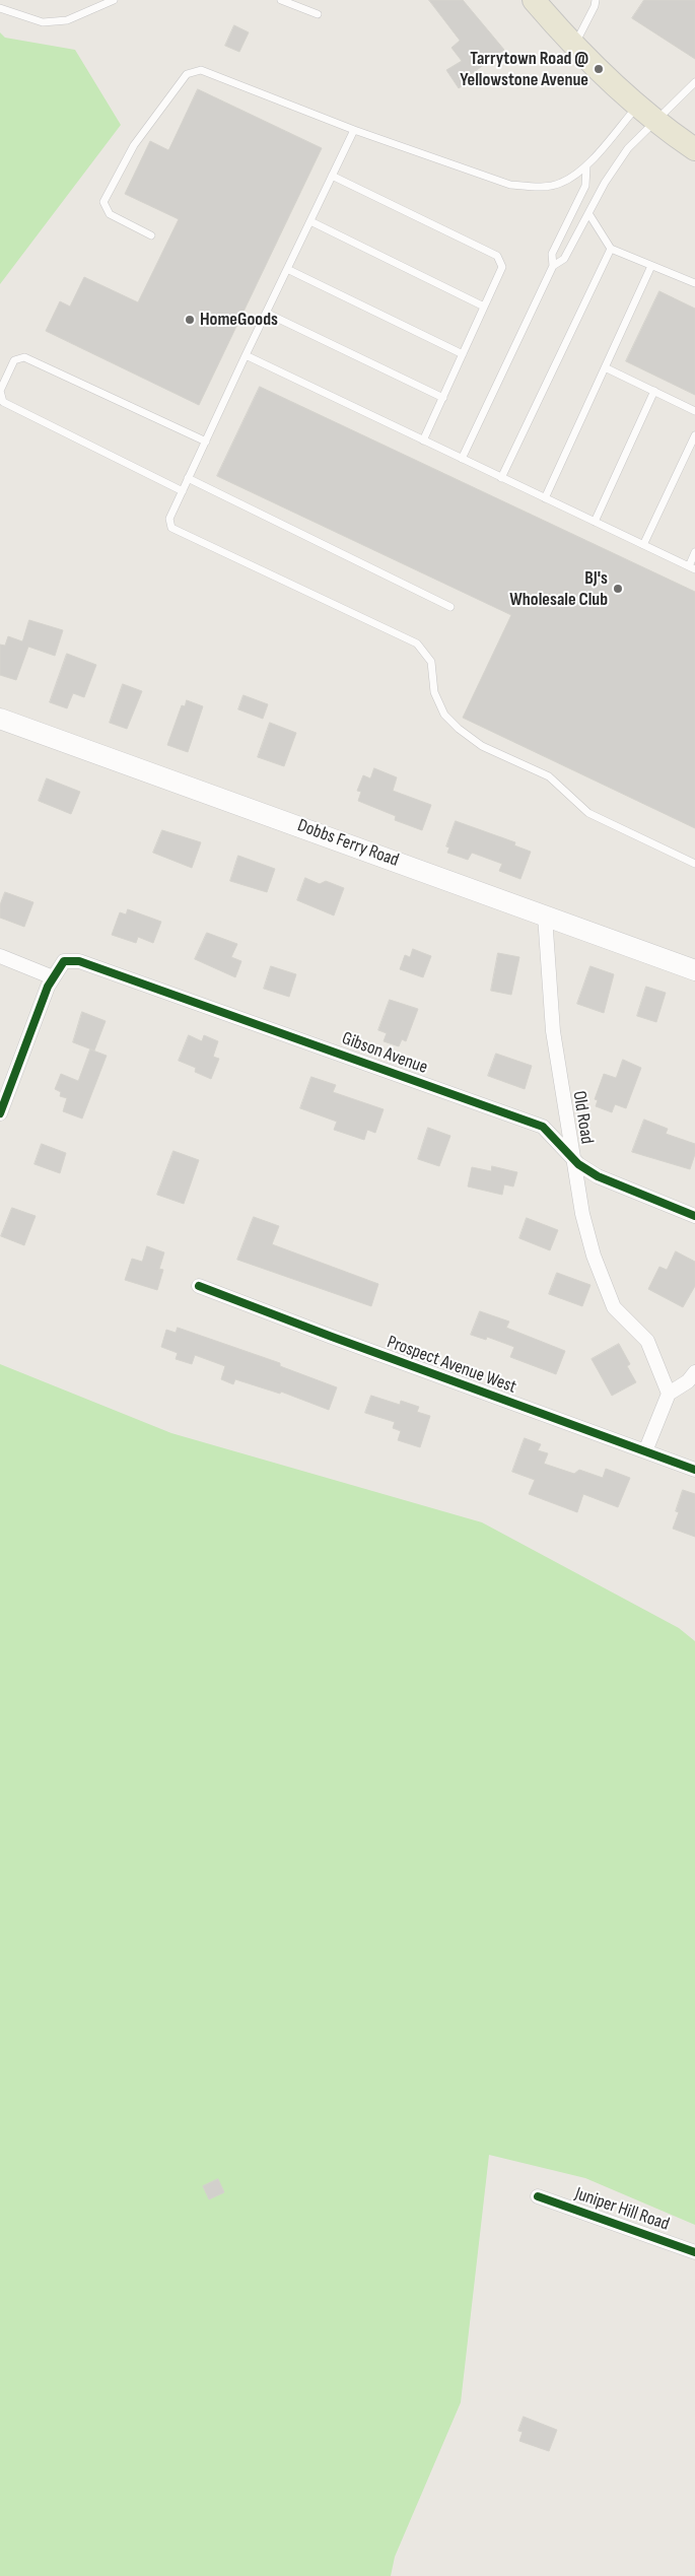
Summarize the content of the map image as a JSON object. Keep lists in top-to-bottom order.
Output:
{
  "streets": {
    "main road": ["Dobbs Ferry Road"],
    "street": [
      "Gibson Avenue",
      "Old Road",
      "Prospect Avenue West",
      "Juniper Hill Road"
    ]
  },
  "crossings": [
    ["Dobbs Ferry Road", "Old Road"],
    ["Gibson Avenue", "Old Road"]
  ],
  "places": ["Tarrytown Road @ Yellowstone Avenue", "HomeGoods", "BJ's Wholesale Club"]
}
